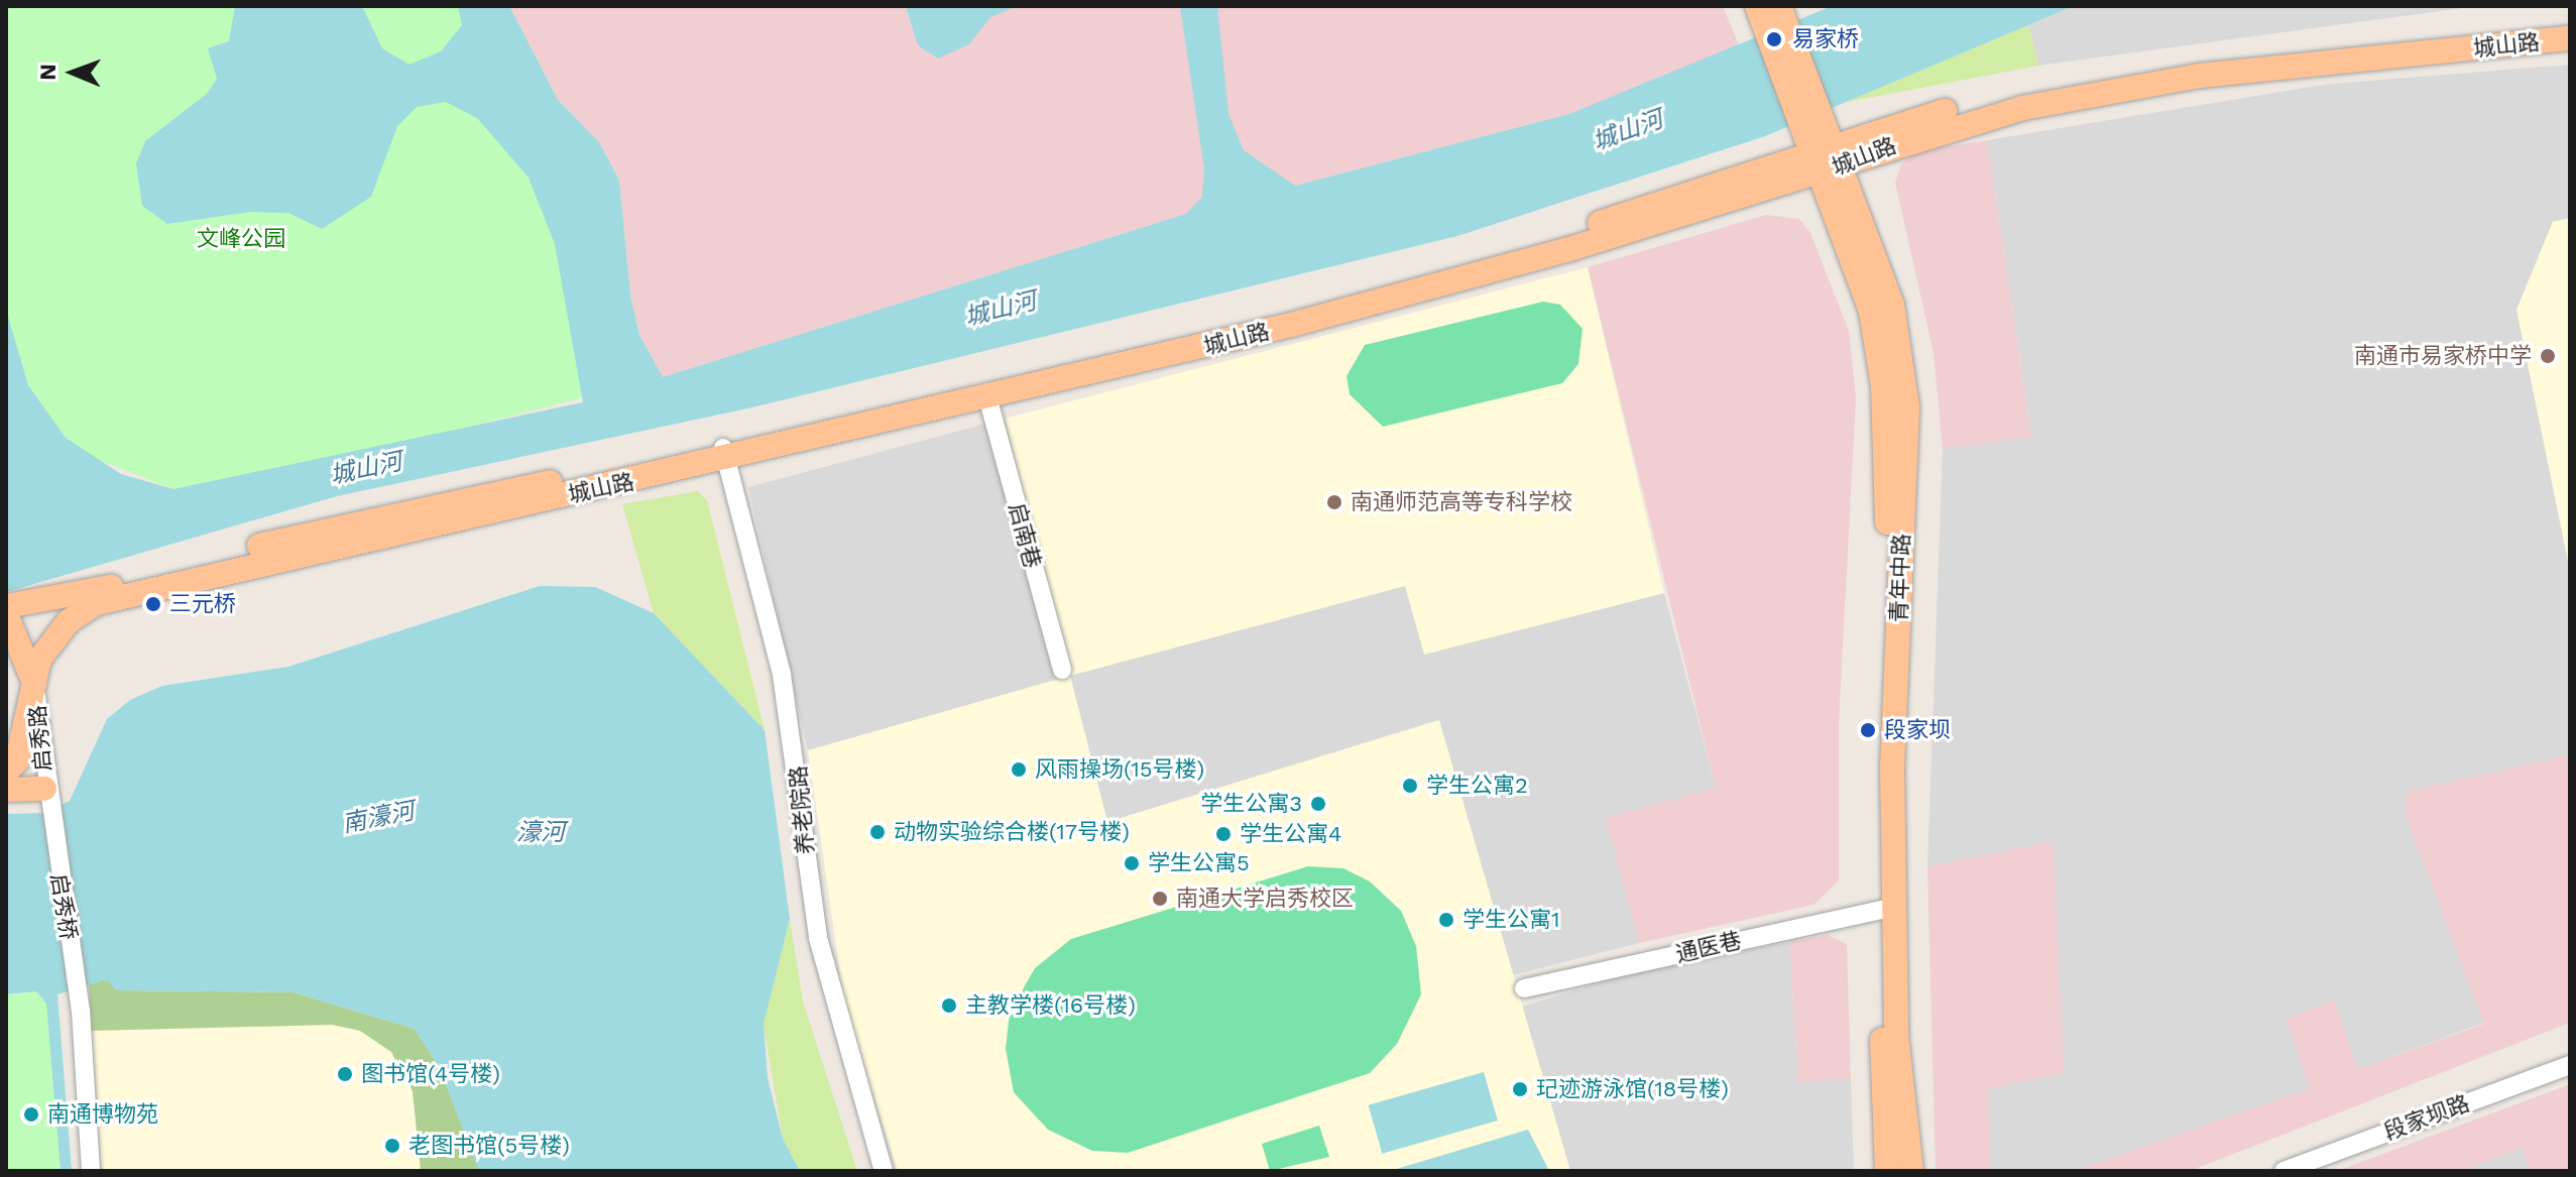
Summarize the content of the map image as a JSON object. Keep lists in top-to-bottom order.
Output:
{
  "streets": {
    "main road": ["城山路", "青年中路"],
    "street": [
      "启南巷",
      "启秀路",
      "养老院路",
      "启秀桥",
      "通医巷",
      "段家坝路"
    ]
  },
  "crossings": [
    ["城山路", "启南巷"],
    ["城山路", "青年中路"],
    ["城山路", "启秀路"],
    ["城山路", "养老院路"],
    ["青年中路", "通医巷"],
    ["启秀路", "启秀桥"]
  ],
  "water": ["城山河", "南濠河", "濠河"],
  "parks": ["文峰公园"],
  "places": [
    "易家桥",
    "南通市易家桥中学",
    "南通师范高等专科学校",
    "三元桥",
    "段家坝",
    "风雨操场(15号楼)",
    "学生公寓2",
    "学生公寓3",
    "动物实验综合楼(17号楼)",
    "学生公寓4",
    "学生公寓5",
    "南通大学启秀校区",
    "学生公寓1",
    "主教学楼(16号楼)",
    "图书馆(4号楼)",
    "玘迹游泳馆(18号楼)",
    "南通博物苑",
    "老图书馆(5号楼)"
  ],
  "north": "left"
}
